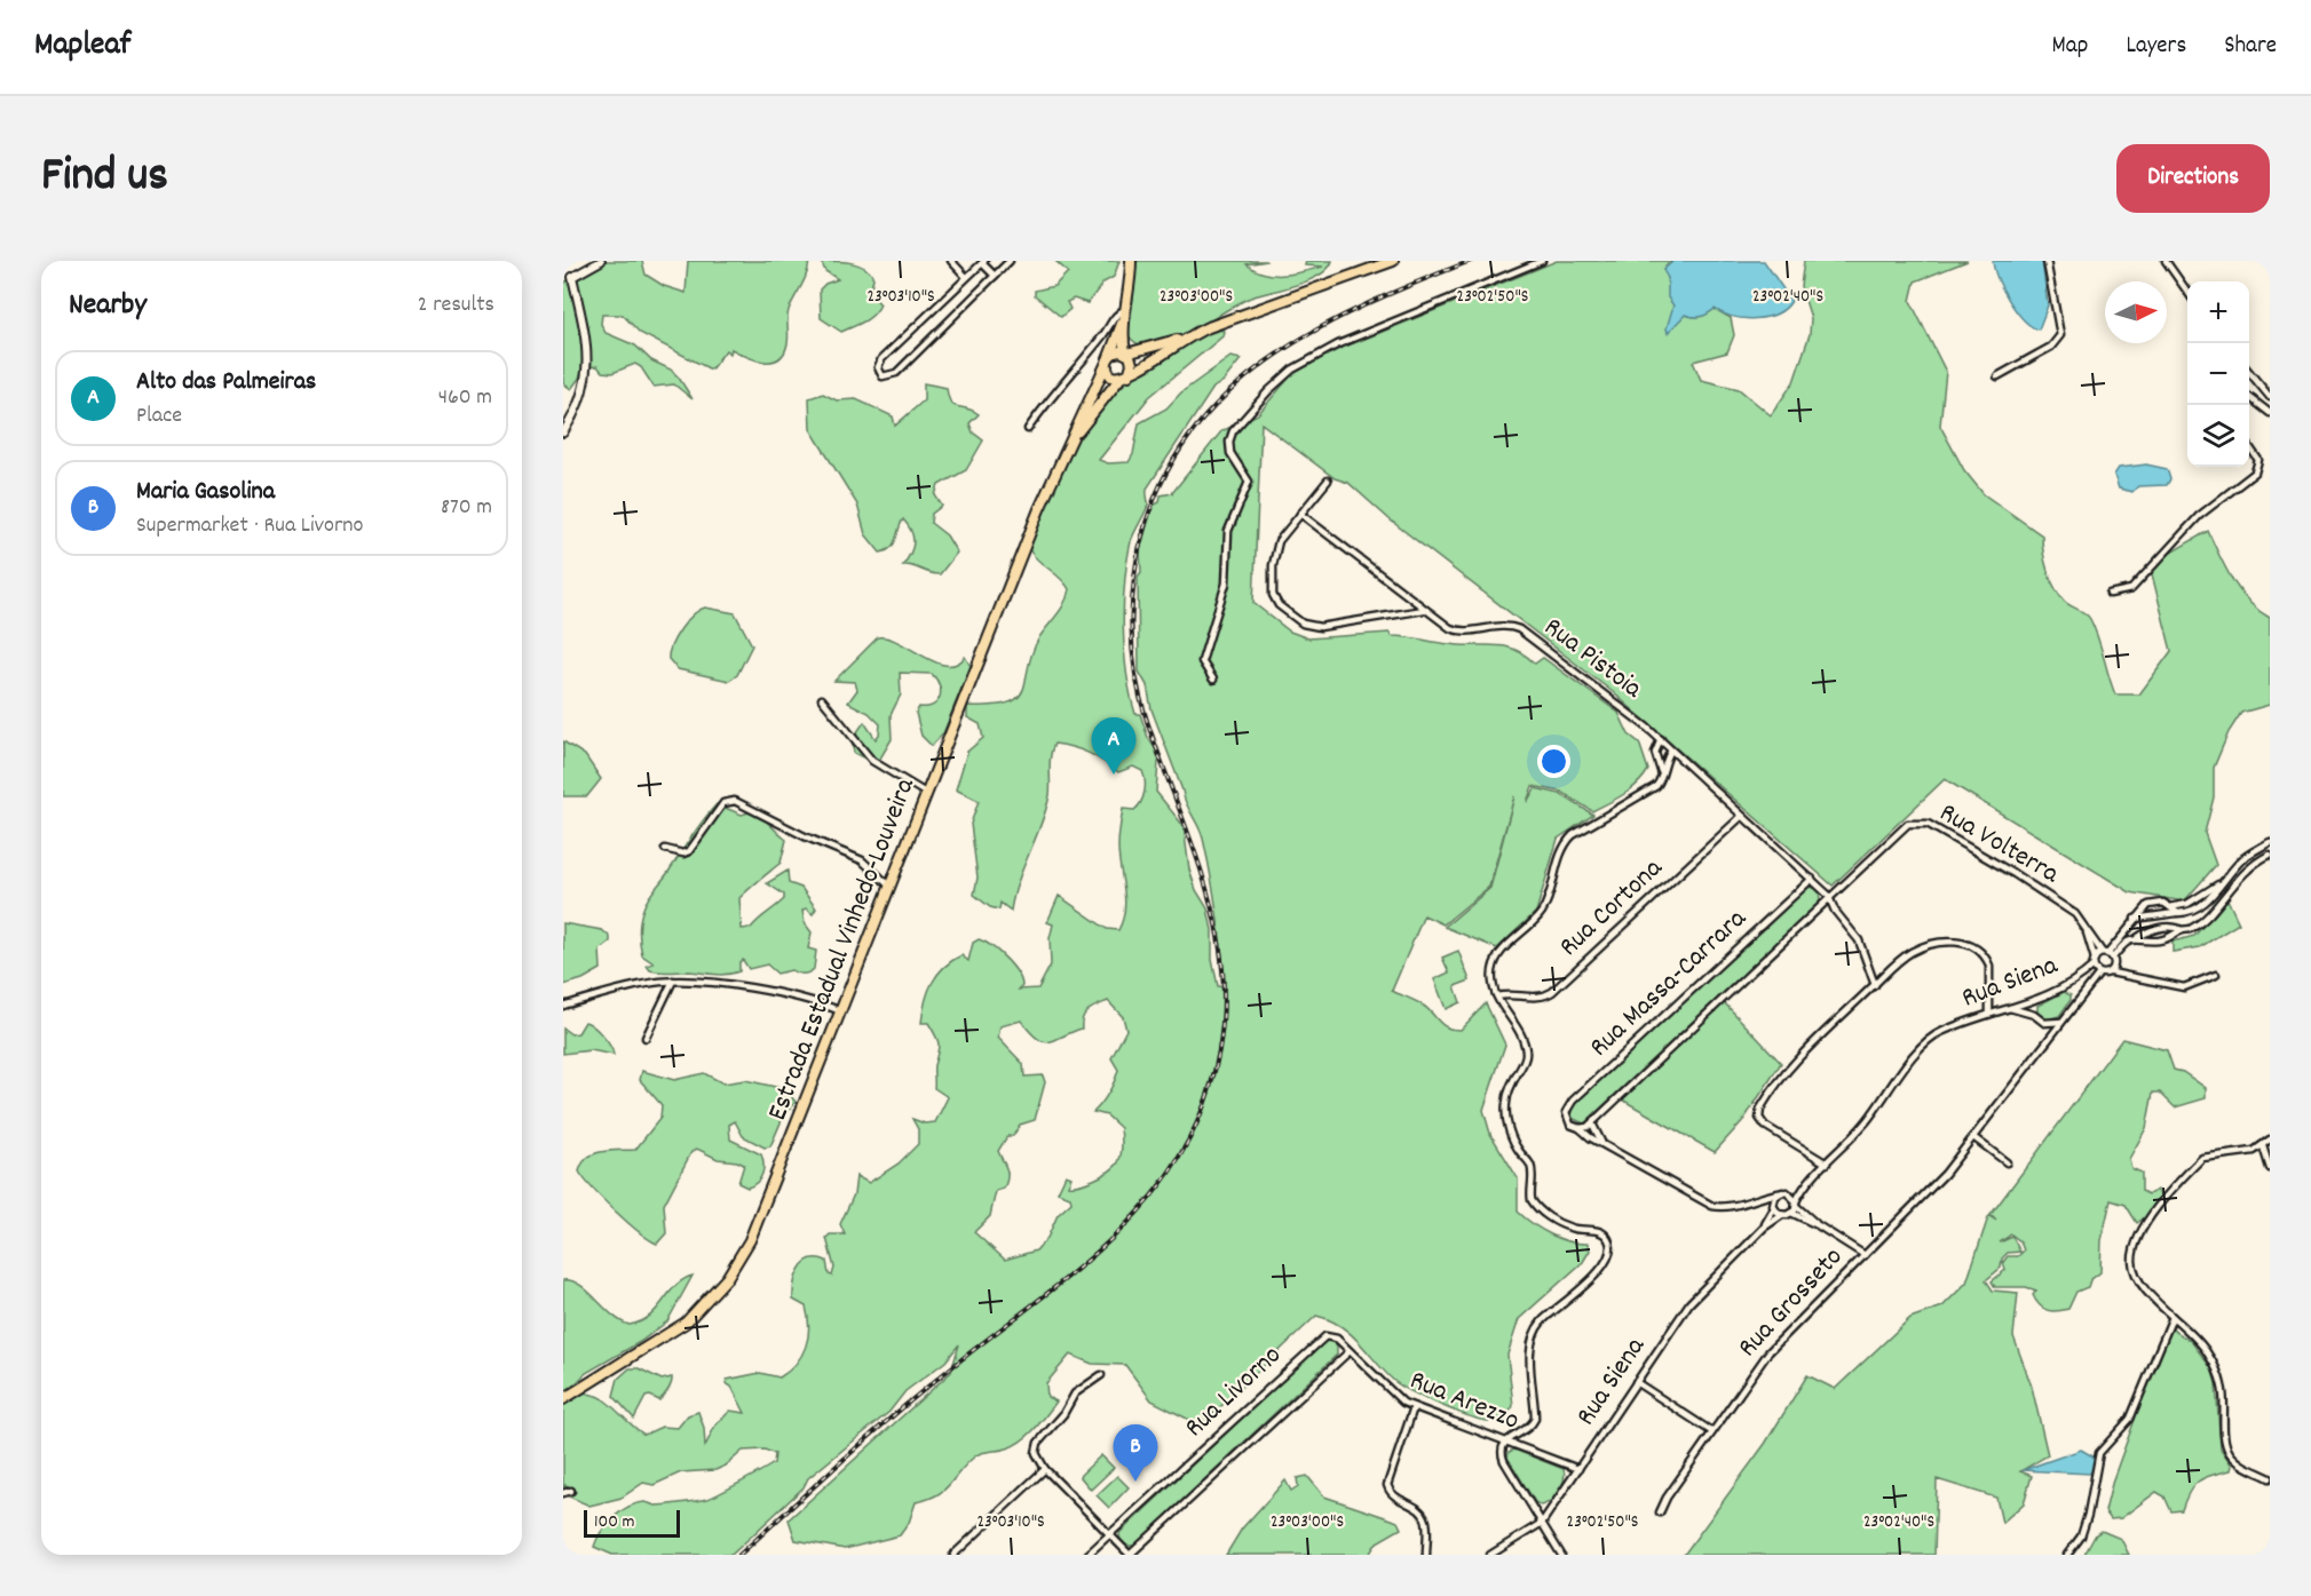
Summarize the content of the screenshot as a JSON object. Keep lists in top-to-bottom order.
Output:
{
  "streets": {
    "main road": ["Estrada Estadual Vinhedo-Louveira"],
    "street": [
      "Rua Pistoia",
      "Rua Volterra",
      "Rua Cortona",
      "Rua Siena",
      "Rua Massa-Carrara",
      "Rua Grosseto",
      "Rua Livorno",
      "Rua Arezzo"
    ]
  },
  "crossings": [
    ["Rua Pistoia", "Rua Volterra"],
    ["Rua Pistoia", "Rua Cortona"],
    ["Rua Pistoia", "Rua Massa-Carrara"],
    ["Rua Volterra", "Rua Siena"],
    ["Rua Siena", "Rua Massa-Carrara"],
    ["Rua Siena", "Rua Arezzo"],
    ["Rua Livorno", "Rua Arezzo"]
  ],
  "scale_bar": "100 m",
  "north": "right",
  "page": {
    "header": "Mapleaf",
    "nav": ["Map", "Layers", "Share"],
    "title": "Find us",
    "buttons": "Directions",
    "heading": ["Nearby", "2 results"],
    "map_buttons": ["+", "−"],
    "list": [
      {
        "mark": "A",
        "name": "Alto das Palmeiras",
        "note": "Place",
        "value": "460 m"
      },
      {
        "mark": "B",
        "name": "Maria Gasolina",
        "note": "Supermarket · Rua Livorno",
        "value": "870 m"
      }
    ],
    "pins": ["A", "B"],
    "scale": "100 m"
  },
  "coordinates": [
    "23°03'10\"S",
    "23°03'00\"S",
    "23°02'50\"S",
    "23°02'40\"S"
  ]
}
